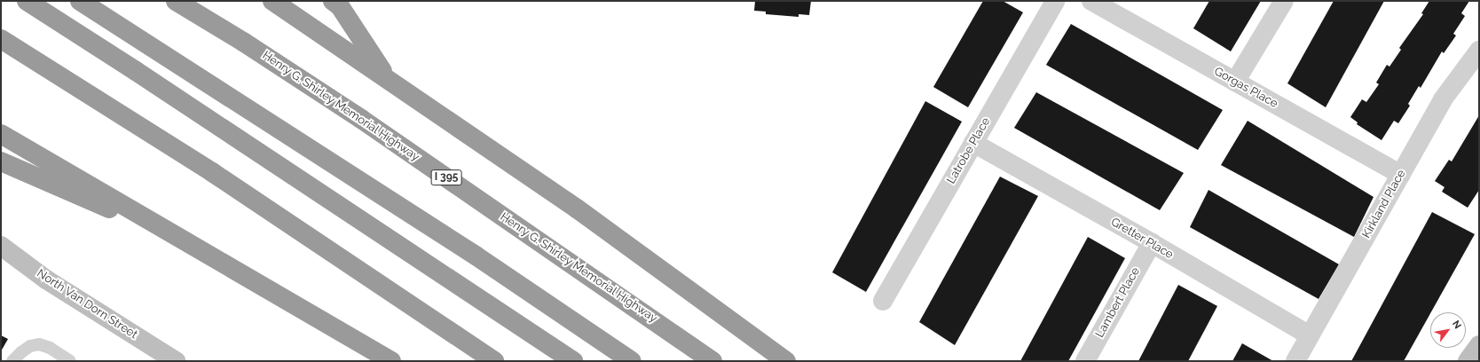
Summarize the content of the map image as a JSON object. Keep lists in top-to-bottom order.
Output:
{
  "streets": {
    "highway": ["Henry G. Shirley Memorial Highway", "I 395"],
    "main road": ["North Van Dorn Street"],
    "street": [
      "Gorgas Place",
      "Latrobe Place",
      "Kirkland Place",
      "Gretter Place",
      "Lambert Place"
    ]
  },
  "crossings": [
    ["Gorgas Place", "Kirkland Place"],
    ["Latrobe Place", "Gretter Place"],
    ["Kirkland Place", "Gretter Place"],
    ["Gretter Place", "Lambert Place"]
  ],
  "north": "top right"
}
